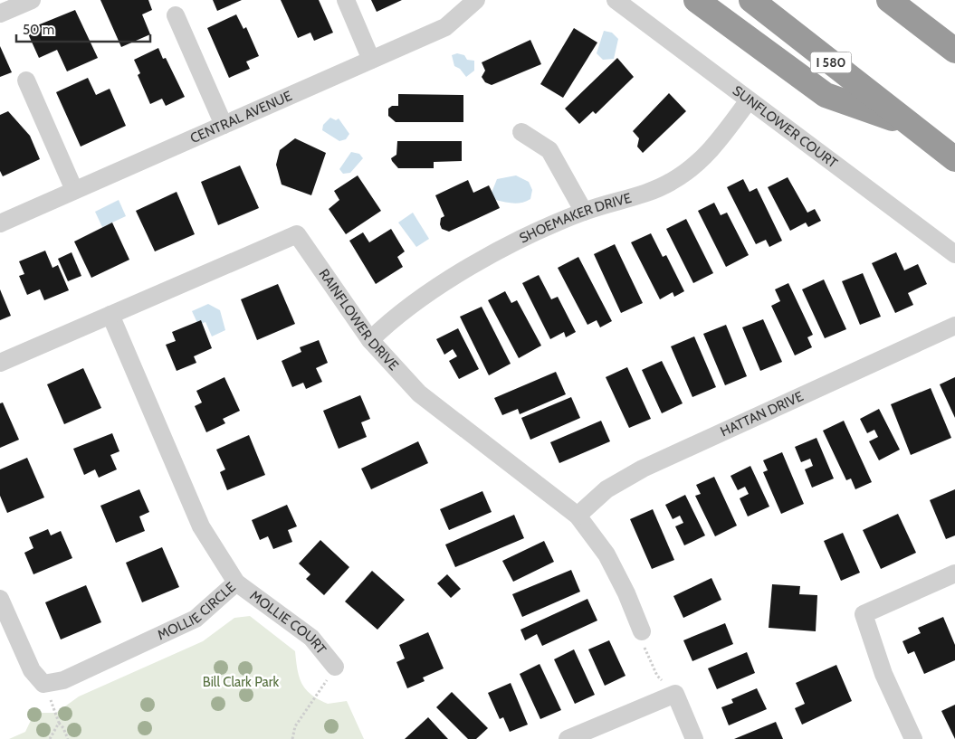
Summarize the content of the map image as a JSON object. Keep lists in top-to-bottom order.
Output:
{
  "streets": {
    "highway": ["I 580"],
    "street": [
      "CENTRAL AVENUE",
      "SUNFLOWER COURT",
      "SHOEMAKER DRIVE",
      "RAINFLOWER DRIVE",
      "HATTAN DRIVE",
      "MOLLIE CIRCLE",
      "MOLLIE COURT"
    ]
  },
  "crossings": [
    ["SUNFLOWER COURT", "SHOEMAKER DRIVE"],
    ["SHOEMAKER DRIVE", "RAINFLOWER DRIVE"],
    ["RAINFLOWER DRIVE", "HATTAN DRIVE"],
    ["RAINFLOWER DRIVE", "MOLLIE CIRCLE"],
    ["MOLLIE CIRCLE", "MOLLIE COURT"]
  ],
  "parks": ["Bill Clark Park"],
  "scale_bar": "50 m"
}
